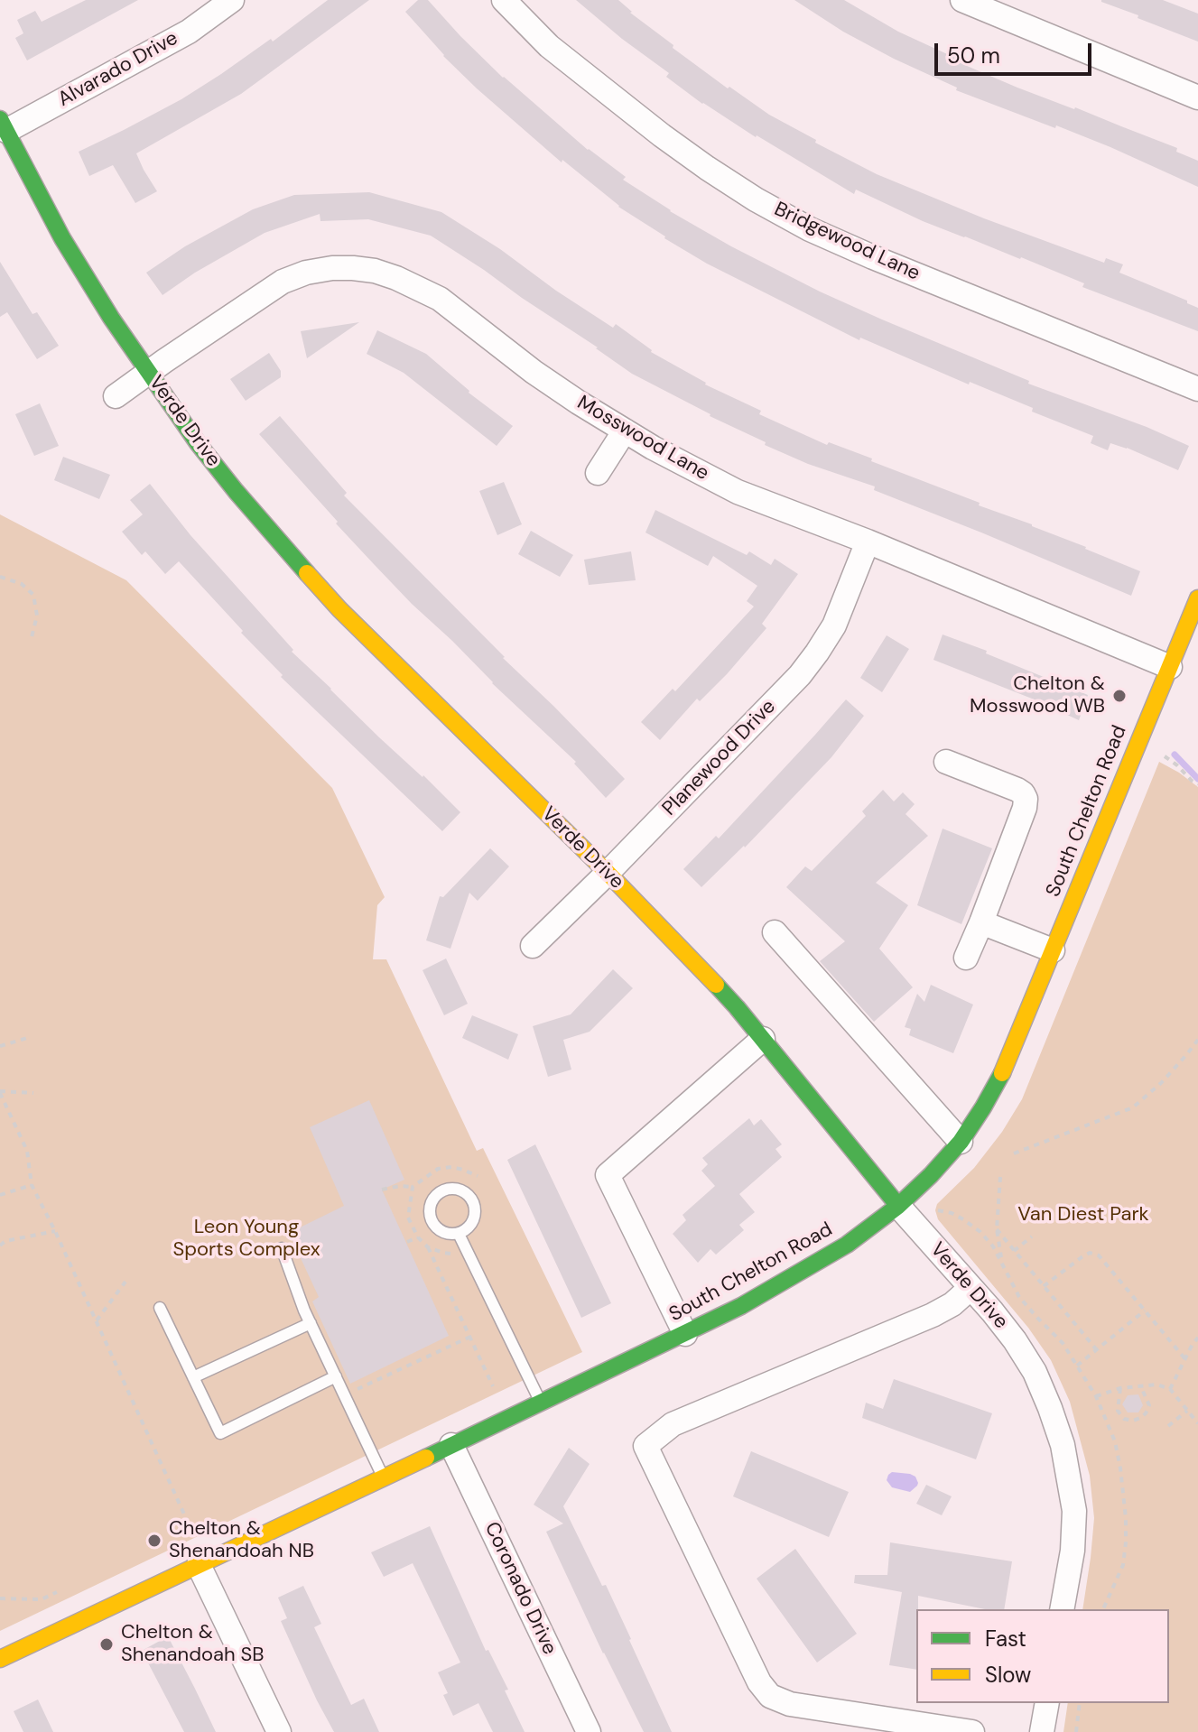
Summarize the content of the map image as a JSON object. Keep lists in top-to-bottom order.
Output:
{
  "streets": {
    "main road": ["Verde Drive", "South Chelton Road"],
    "street": [
      "Alvarado Drive",
      "Bridgewood Lane",
      "Mosswood Lane",
      "Planewood Drive",
      "Coronado Drive"
    ]
  },
  "crossings": [
    ["Alvarado Drive", "Verde Drive"],
    ["Verde Drive", "Mosswood Lane"],
    ["Verde Drive", "Planewood Drive"],
    ["Verde Drive", "South Chelton Road"],
    ["Mosswood Lane", "Planewood Drive"],
    ["Mosswood Lane", "South Chelton Road"],
    ["South Chelton Road", "Coronado Drive"]
  ],
  "parks": ["Van Diest Park", "Leon Young Sports Complex"],
  "places": ["Chelton & Mosswood WB", "Chelton & Shenandoah NB", "Chelton & Shenandoah SB"],
  "legend": ["Fast", "Slow"],
  "scale_bar": "50 m"
}
